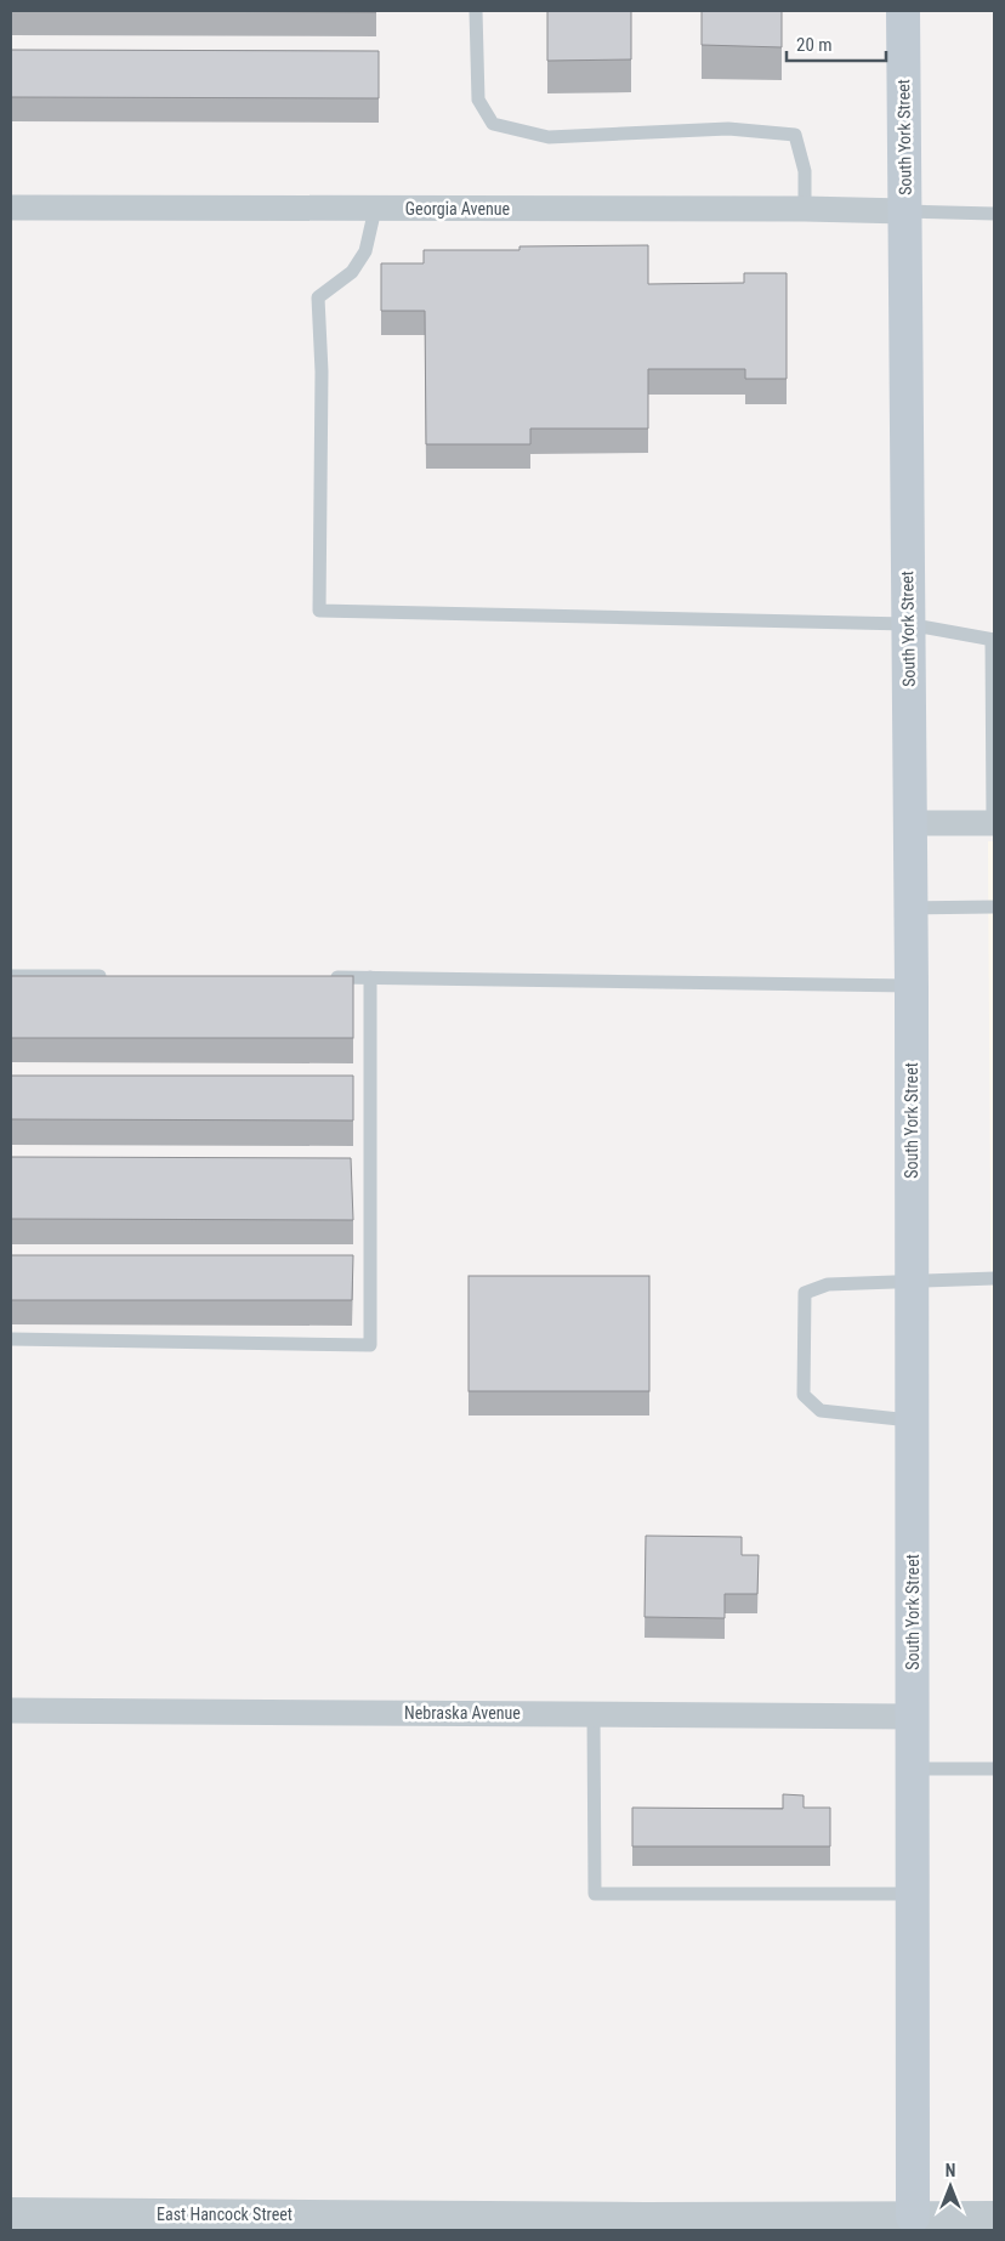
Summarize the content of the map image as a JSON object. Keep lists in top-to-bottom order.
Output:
{
  "streets": {
    "main road": ["South York Street"],
    "street": ["Georgia Avenue", "Nebraska Avenue", "East Hancock Street"]
  },
  "crossings": [
    ["South York Street", "Georgia Avenue"],
    ["South York Street", "Nebraska Avenue"],
    ["South York Street", "East Hancock Street"]
  ],
  "scale_bar": "20 m",
  "north": "top"
}
